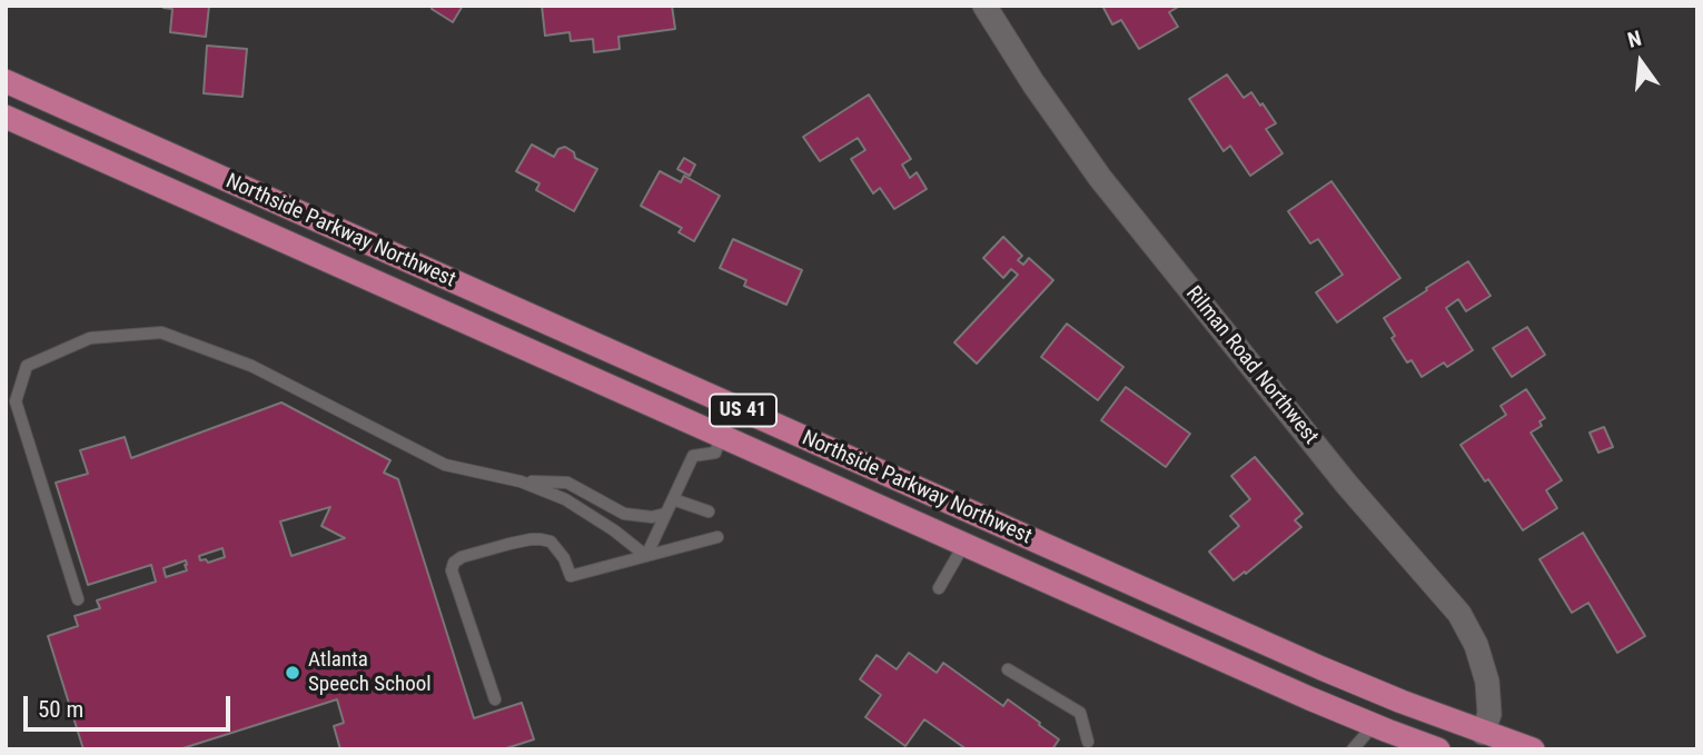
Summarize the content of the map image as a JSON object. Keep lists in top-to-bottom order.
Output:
{
  "streets": {
    "main road": ["Northside Parkway Northwest", "US 41"],
    "street": ["Rilman Road Northwest"]
  },
  "crossings": [
    ["Northside Parkway Northwest", "Rilman Road Northwest"]
  ],
  "places": ["Atlanta Speech School"],
  "scale_bar": "50 m",
  "north": "top"
}
